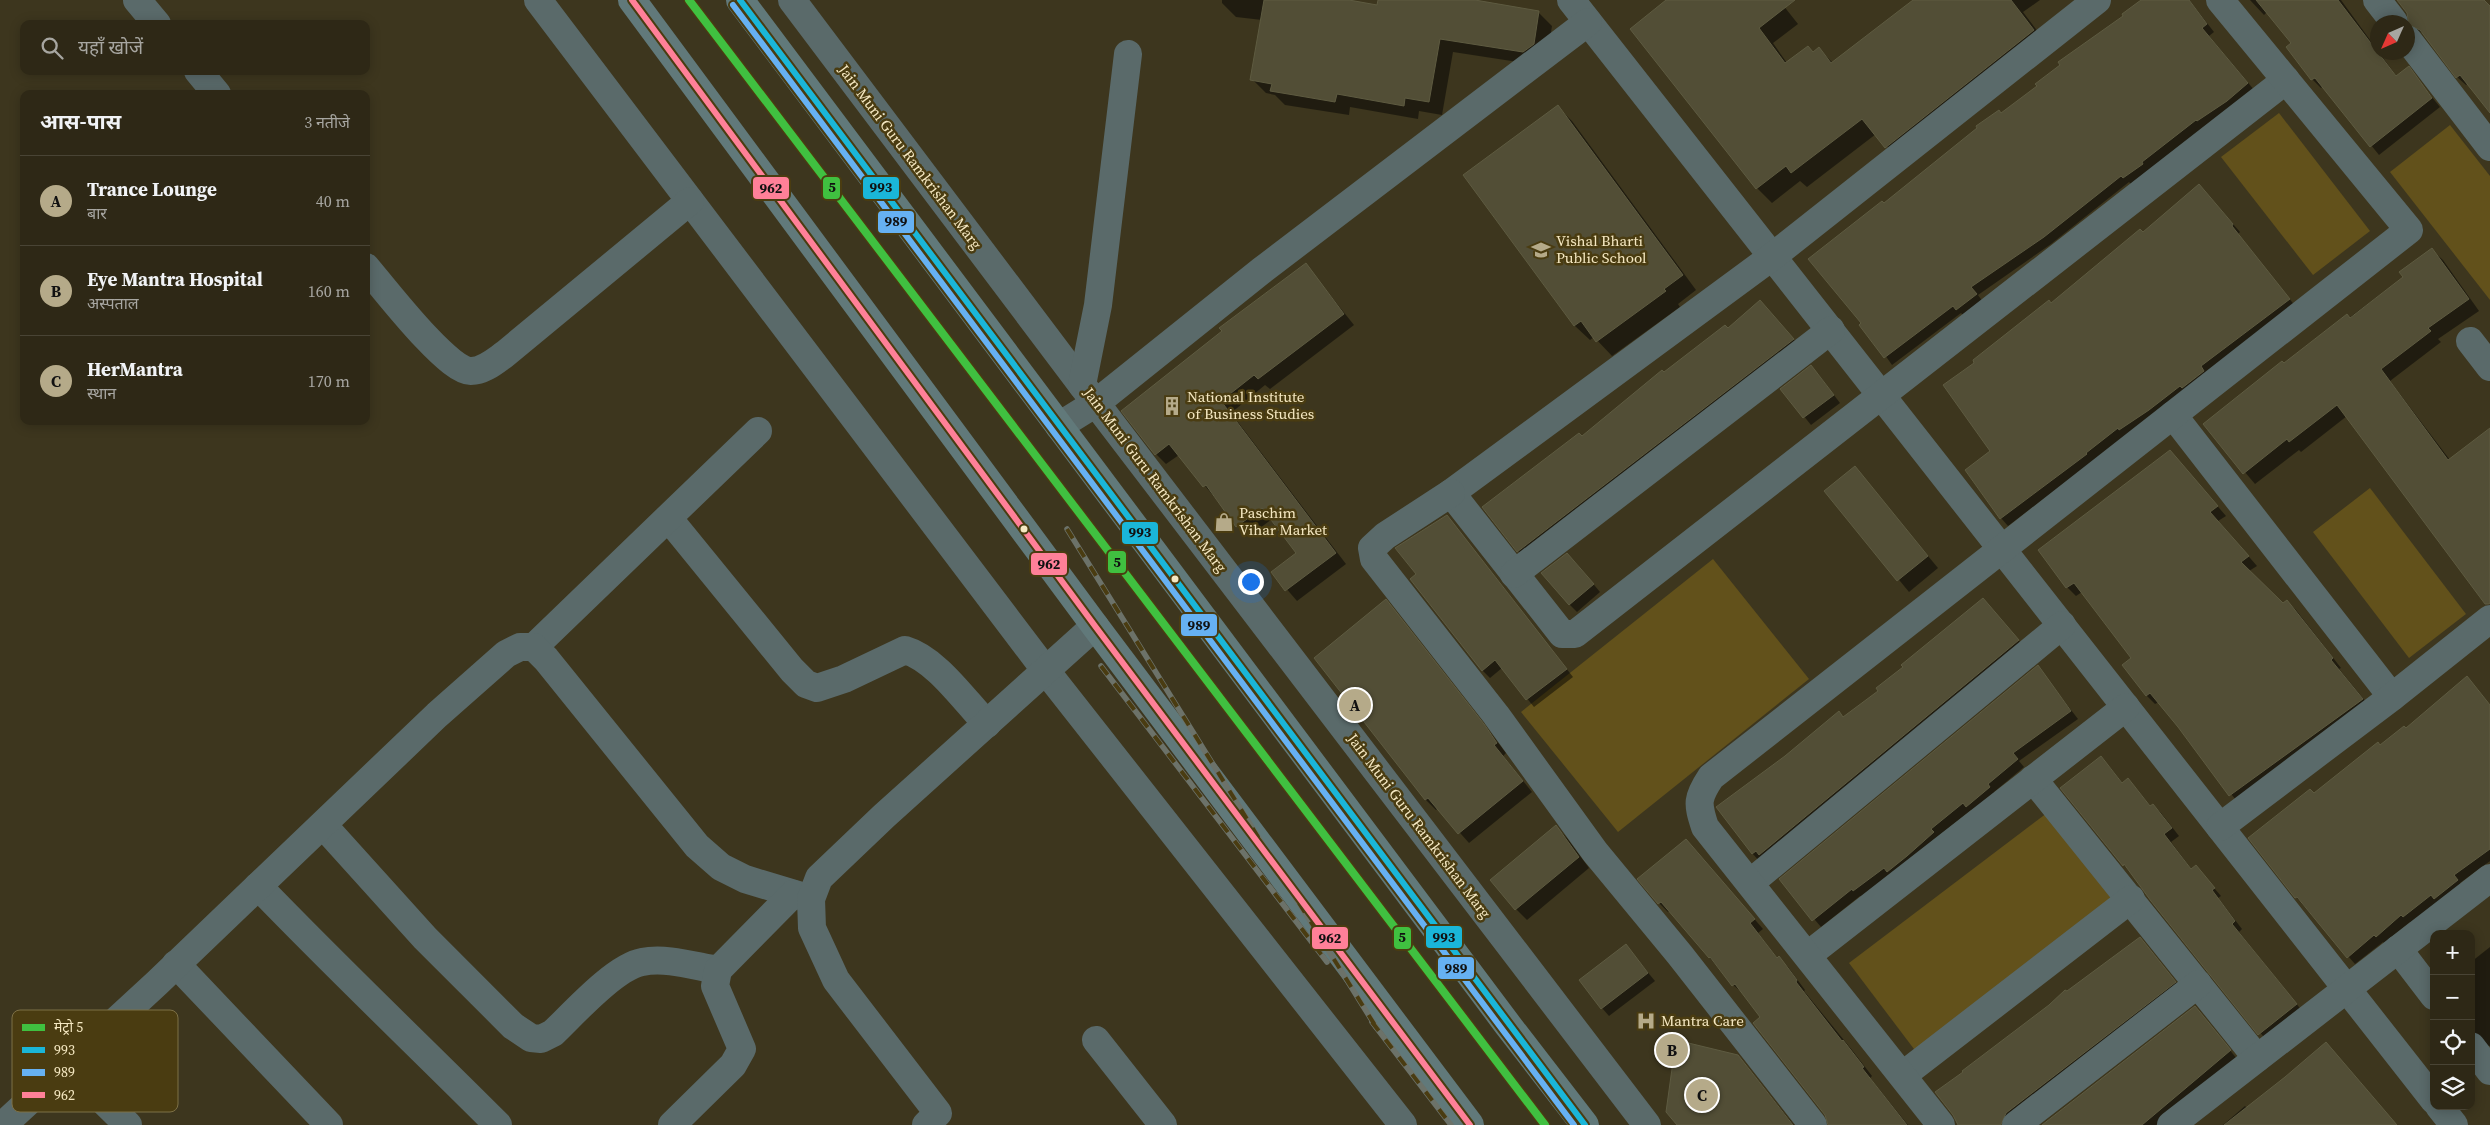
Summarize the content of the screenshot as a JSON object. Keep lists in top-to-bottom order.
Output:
{
  "streets": {
    "street": ["Jain Muni Guru Ramkrishan Marg"]
  },
  "places": {
    "school or university": ["Vishal Bharti Public School"],
    "building": ["National Institute of Business Studies"],
    "shop": ["Paschim Vihar Market"],
    "hospital": ["Mantra Care"]
  },
  "lines": [
    "metro line 5",
    "transit line 993",
    "transit line 962",
    "transit line 989"
  ],
  "legend": [
    "मेट्रो 5",
    "993",
    "989",
    "962"
  ],
  "north": "bottom left",
  "page": {
    "search": "यहाँ खोजें",
    "heading": ["आस-पास", "3 नतीजे"],
    "list": [
      {
        "mark": "A",
        "name": "Trance Lounge",
        "note": "बार",
        "value": "40 m"
      },
      {
        "mark": "B",
        "name": "Eye Mantra Hospital",
        "note": "अस्पताल",
        "value": "160 m"
      },
      {
        "mark": "C",
        "name": "HerMantra",
        "note": "स्थान",
        "value": "170 m"
      }
    ],
    "pins": ["A", "B", "C"],
    "map_buttons": ["+", "−"]
  }
}
